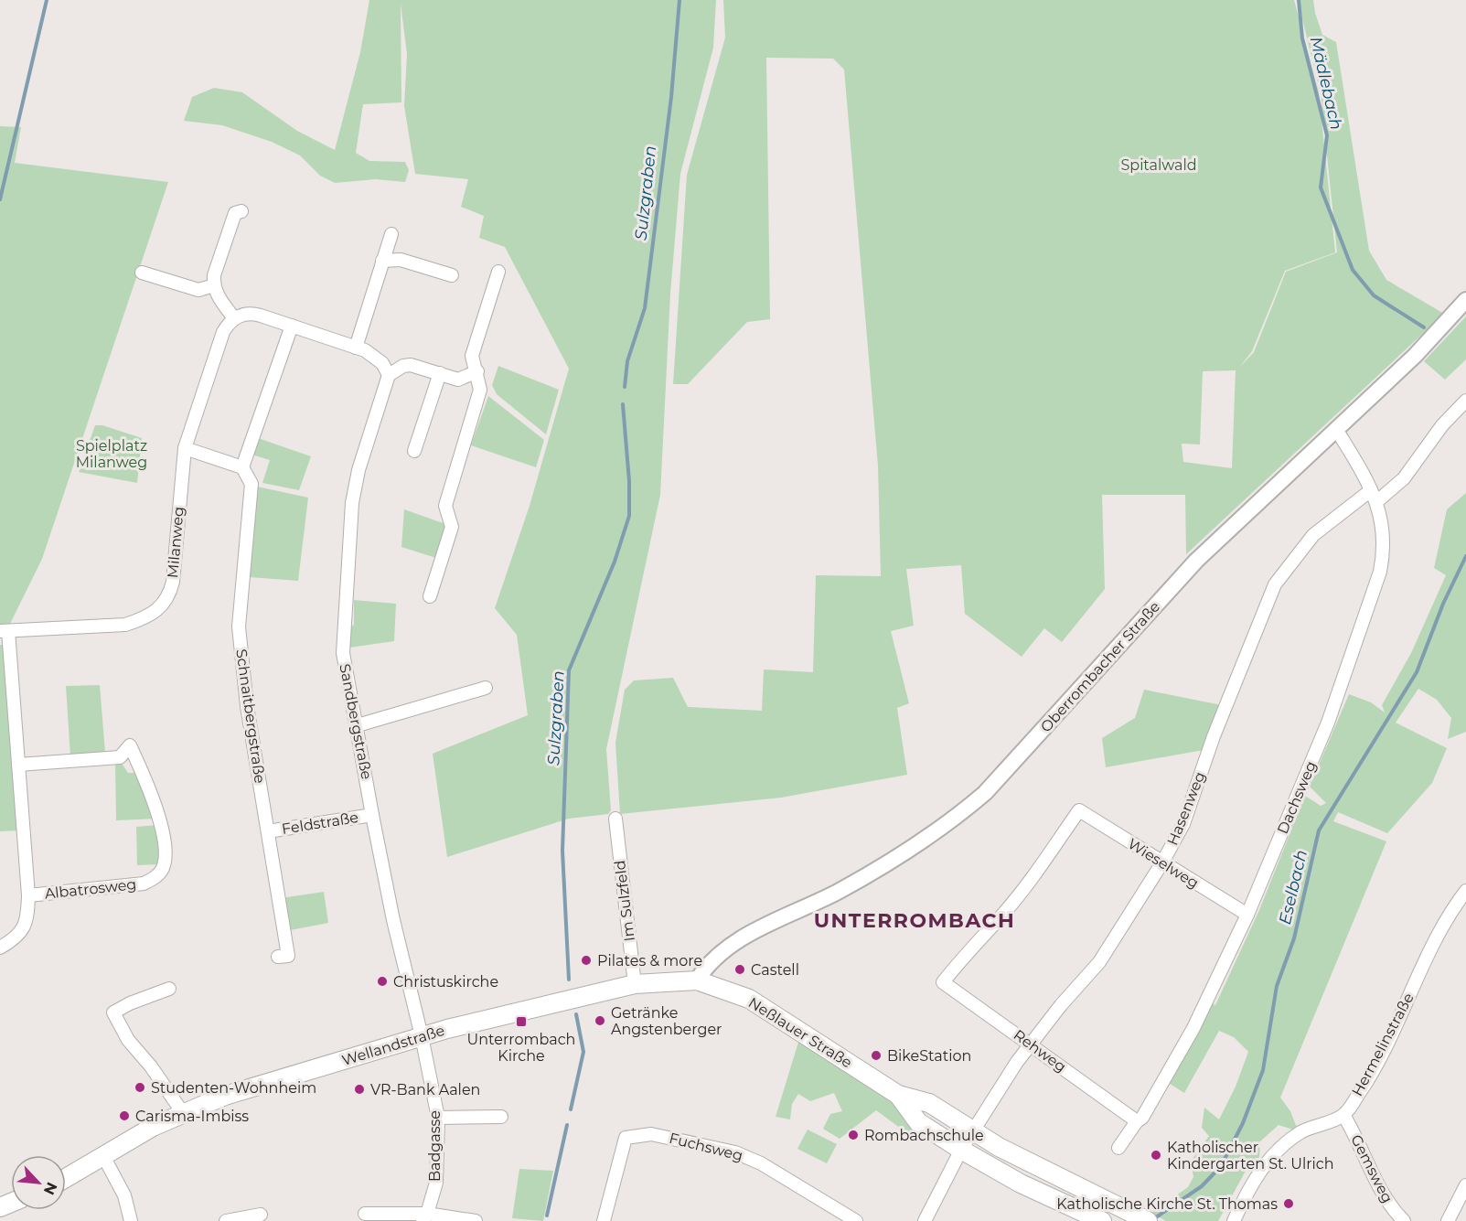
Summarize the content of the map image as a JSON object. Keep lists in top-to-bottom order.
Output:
{
  "streets": {
    "main road": ["Neßlauer Straße", "Wellandstraße"],
    "street": [
      "Milanweg",
      "Oberrombacher Straße",
      "Schnaitbergstraße",
      "Sandbergstraße",
      "Dachsweg",
      "Hasenweg",
      "Feldstraße",
      "Wieselweg",
      "Albatrosweg",
      "Im Sulzfeld",
      "Hermelinstraße",
      "Rehweg",
      "Badgasse",
      "Fuchsweg",
      "Gemsweg"
    ]
  },
  "crossings": [
    ["Milanweg", "Albatrosweg"],
    ["Oberrombacher Straße", "Dachsweg"],
    ["Oberrombacher Straße", "Neßlauer Straße"],
    ["Oberrombacher Straße", "Wellandstraße"],
    ["Schnaitbergstraße", "Feldstraße"],
    ["Sandbergstraße", "Feldstraße"],
    ["Sandbergstraße", "Wellandstraße"],
    ["Sandbergstraße", "Badgasse"],
    ["Dachsweg", "Hasenweg"],
    ["Dachsweg", "Wieselweg"],
    ["Dachsweg", "Rehweg"],
    ["Hasenweg", "Wieselweg"],
    ["Hasenweg", "Neßlauer Straße"],
    ["Hasenweg", "Rehweg"],
    ["Wieselweg", "Rehweg"],
    ["Im Sulzfeld", "Wellandstraße"],
    ["Neßlauer Straße", "Wellandstraße"],
    ["Hermelinstraße", "Gemsweg"],
    ["Wellandstraße", "Badgasse"]
  ],
  "districts": ["UNTERROMBACH"],
  "water": ["Mädlebach", "Sulzgraben", "Eselbach"],
  "parks": ["Spitalwald", "Spielplatz Milanweg"],
  "places": {
    "other": [
      "Pilates & more",
      "Castell",
      "Christuskirche",
      "Getränke Angstenberger",
      "BikeStation",
      "Studenten-Wohnheim",
      "VR-Bank Aalen",
      "Carisma-Imbiss",
      "Rombachschule",
      "Katholischer Kindergarten St. Ulrich",
      "Katholische Kirche St. Thomas"
    ],
    "transit": ["Unterrombach Kirche"]
  },
  "north": "bottom right"
}
